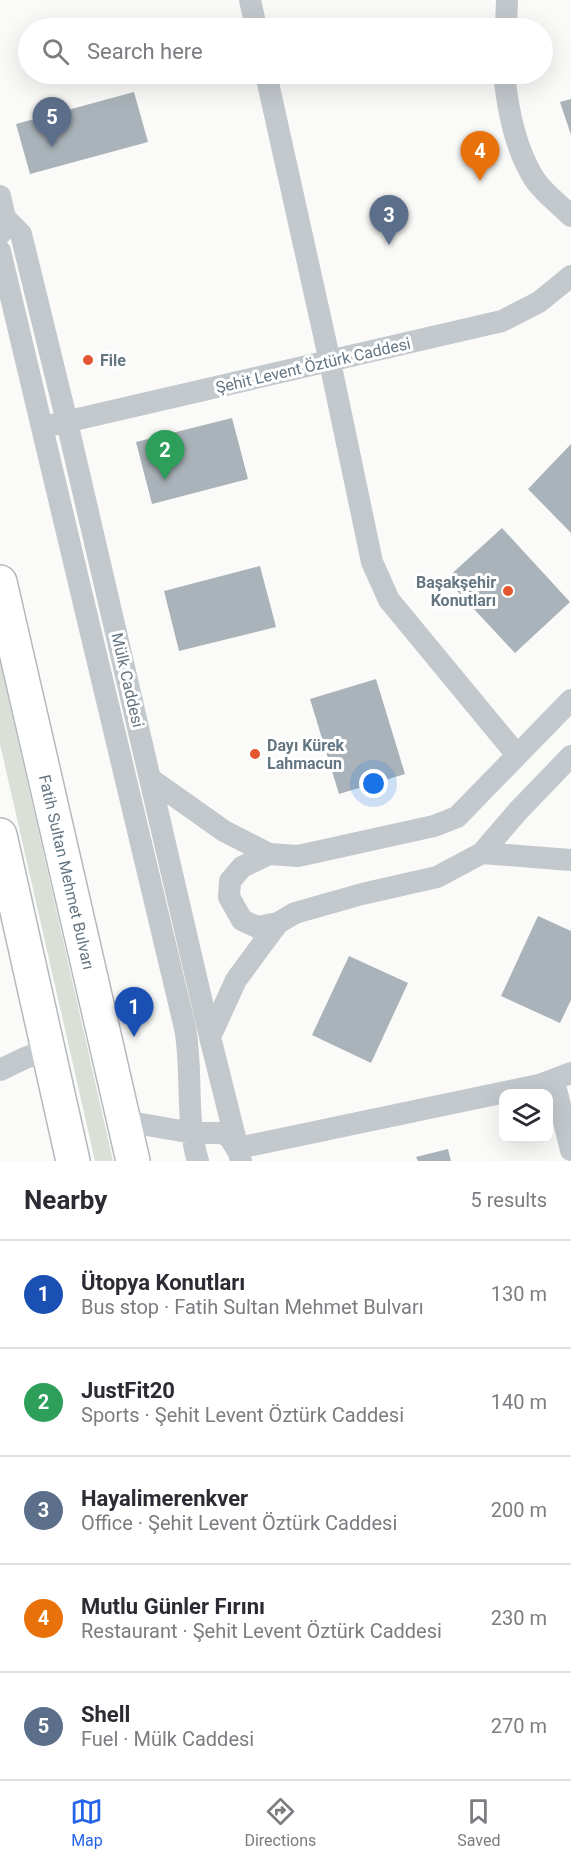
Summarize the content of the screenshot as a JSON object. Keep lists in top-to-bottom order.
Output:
{
  "streets": {
    "highway": ["Fatih Sultan Mehmet Bulvarı"],
    "street": ["Şehit Levent Öztürk Caddesi", "Mülk Caddesi"]
  },
  "crossings": [
    ["Şehit Levent Öztürk Caddesi", "Mülk Caddesi"]
  ],
  "places": ["File", "Başakşehir Konutları", "Dayı Kürek Lahmacun"],
  "page": {
    "search": "Search here",
    "pins": [
      "5",
      "4",
      "3",
      "2",
      "1"
    ],
    "heading": ["Nearby", "5 results"],
    "list": [
      {
        "mark": "1",
        "name": "Ütopya Konutları",
        "note": "Bus stop · Fatih Sultan Mehmet Bulvarı",
        "value": "130 m"
      },
      {
        "mark": "2",
        "name": "JustFit20",
        "note": "Sports · Şehit Levent Öztürk Caddesi",
        "value": "140 m"
      },
      {
        "mark": "3",
        "name": "Hayalimerenkver",
        "note": "Office · Şehit Levent Öztürk Caddesi",
        "value": "200 m"
      },
      {
        "mark": "4",
        "name": "Mutlu Günler Fırını",
        "note": "Restaurant · Şehit Levent Öztürk Caddesi",
        "value": "230 m"
      },
      {
        "mark": "5",
        "name": "Shell",
        "note": "Fuel · Mülk Caddesi",
        "value": "270 m"
      }
    ],
    "nav": ["Map", "Directions", "Saved"]
  }
}
